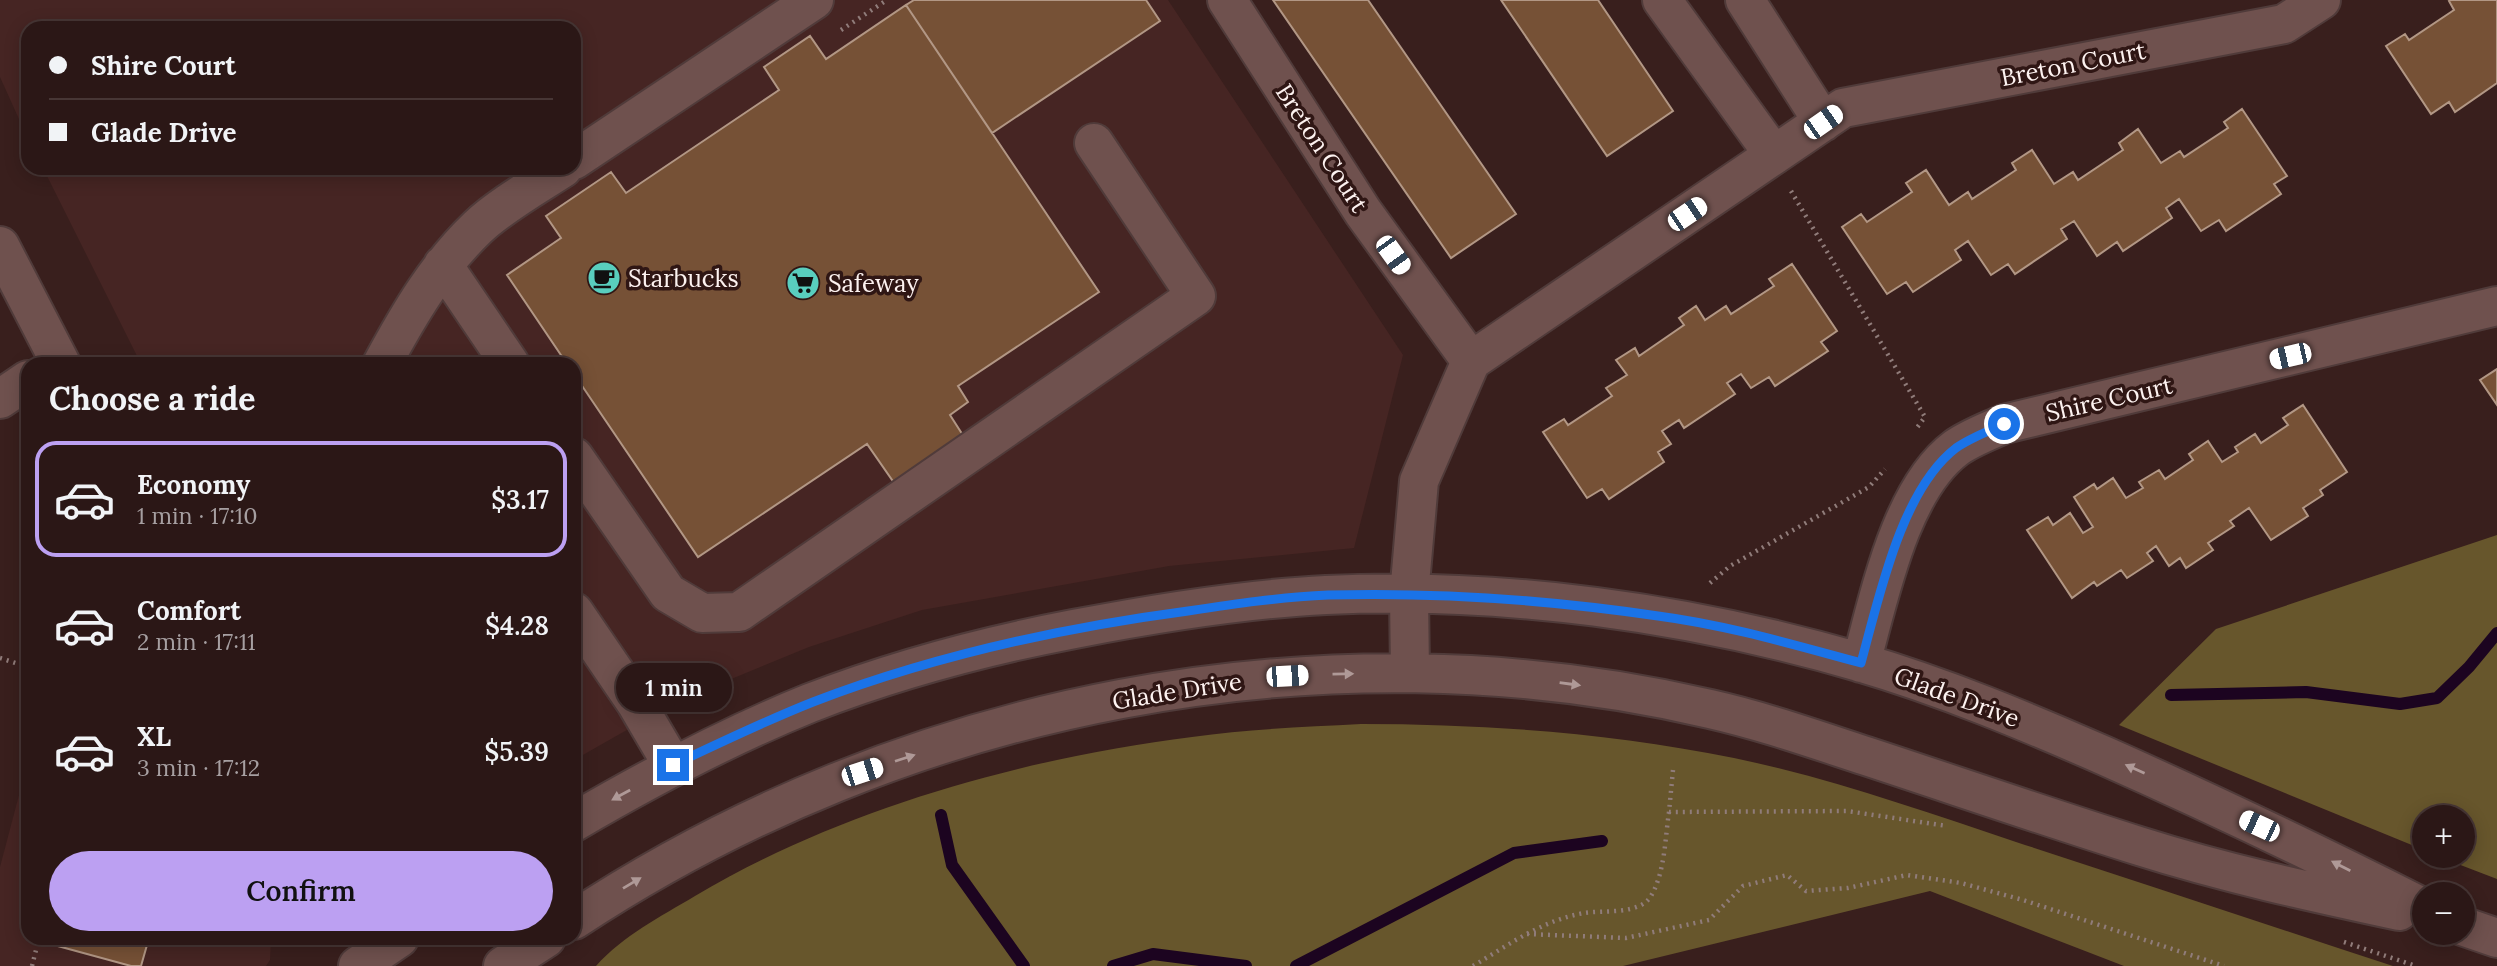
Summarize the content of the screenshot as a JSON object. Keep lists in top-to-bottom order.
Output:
{
  "streets": {
    "street": ["Breton Court", "Shire Court", "Glade Drive"]
  },
  "crossings": [
    ["Shire Court", "Glade Drive"]
  ],
  "places": {
    "cafe": ["Starbucks"],
    "supermarket": ["Safeway"]
  },
  "page": {
    "banner": ["Shire Court", "Glade Drive"],
    "heading": "Choose a ride",
    "list": [
      {
        "name": "Economy",
        "note": "1 min · 17:10",
        "value": "$3.17"
      },
      {
        "name": "Comfort",
        "note": "2 min · 17:11",
        "value": "$4.28"
      },
      {
        "name": "XL",
        "note": "3 min · 17:12",
        "value": "$5.39"
      }
    ],
    "bubble": "1 min",
    "map_buttons": ["+", "−"],
    "buttons": "Confirm"
  }
}
